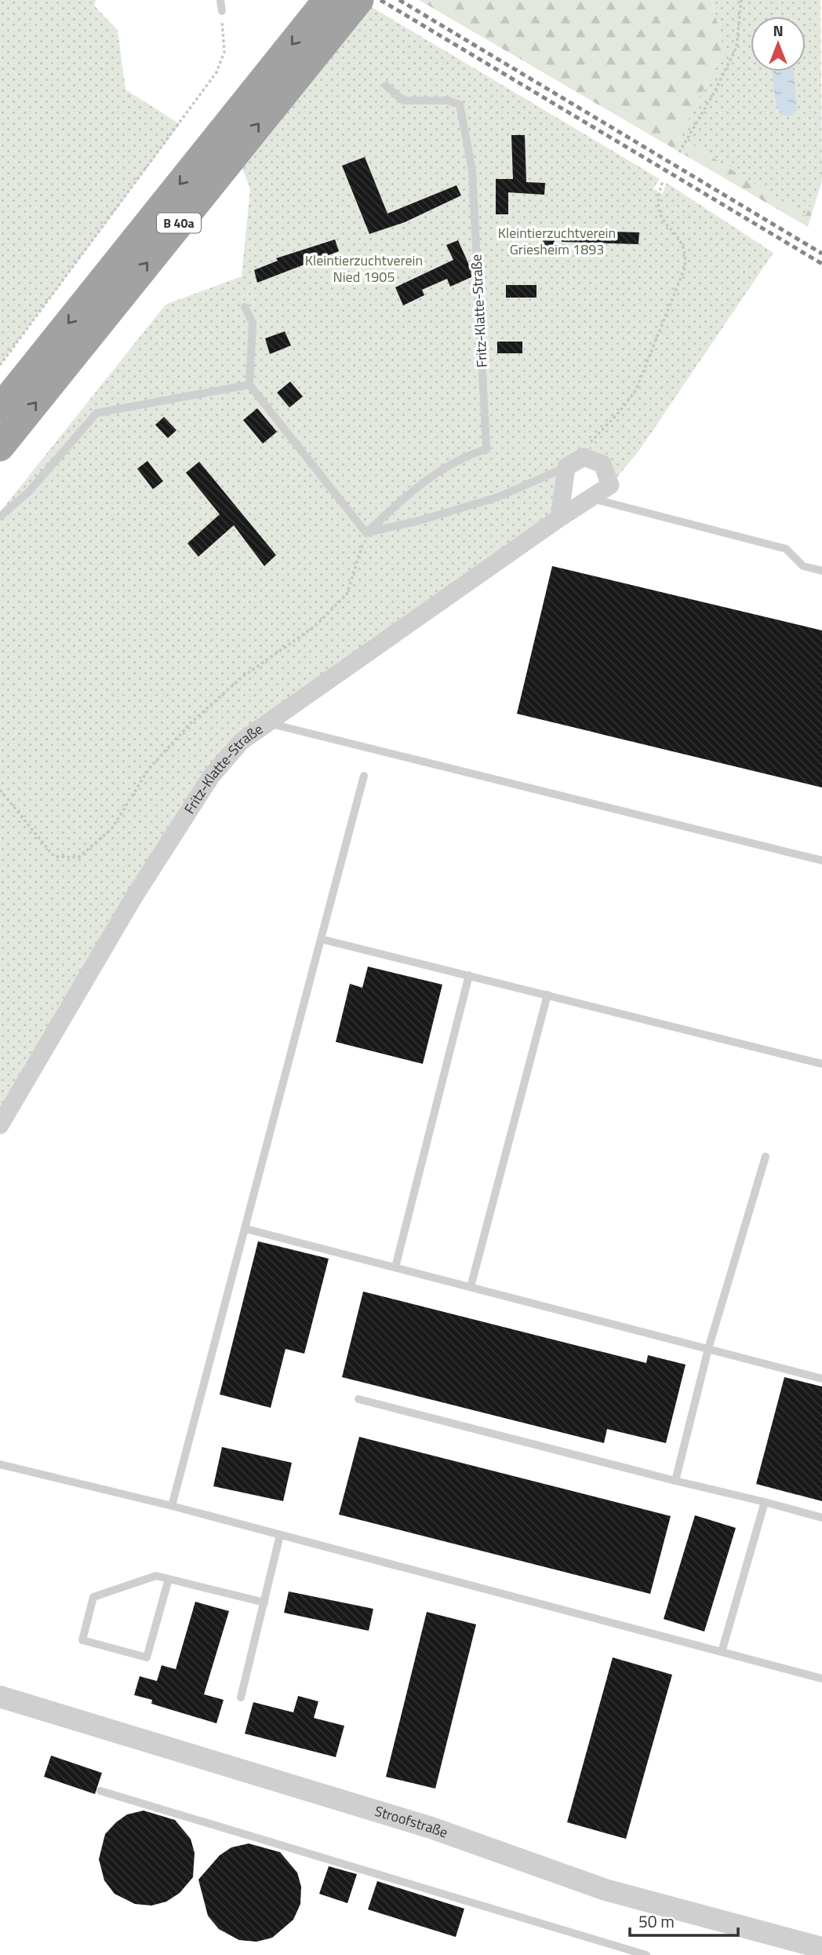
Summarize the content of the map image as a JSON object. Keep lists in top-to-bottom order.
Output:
{
  "streets": {
    "highway": ["B 40a"],
    "street": ["Fritz-Klatte-Straße", "Stroofstraße"]
  },
  "parks": ["Kleintierzuchtverein Griesheim 1893", "Kleintierzuchtverein Nied 1905"],
  "scale_bar": "50 m",
  "north": "top"
}
